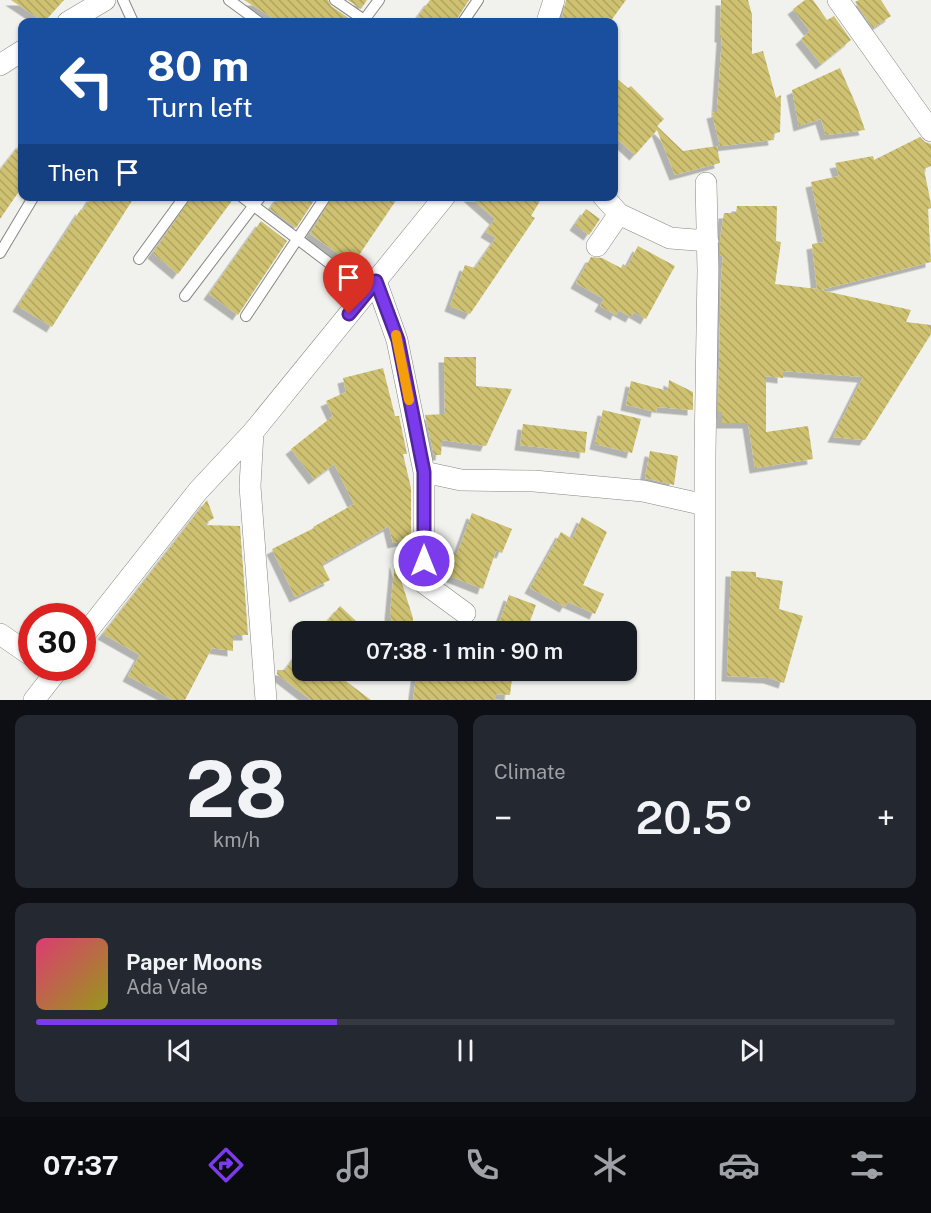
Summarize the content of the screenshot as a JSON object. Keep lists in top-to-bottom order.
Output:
{
  "page": {
    "turn": ["80 m", "Turn left"],
    "then": "Then",
    "limit": "30",
    "trip": "07:38 · 1 min · 90 m",
    "tile": [
      ["28", "km/h"],
      "Climate"
    ],
    "heat": ["−", "20.5°", "+"],
    "song": ["Paper Moons", "Ada Vale"],
    "tabs": "07:37"
  }
}
